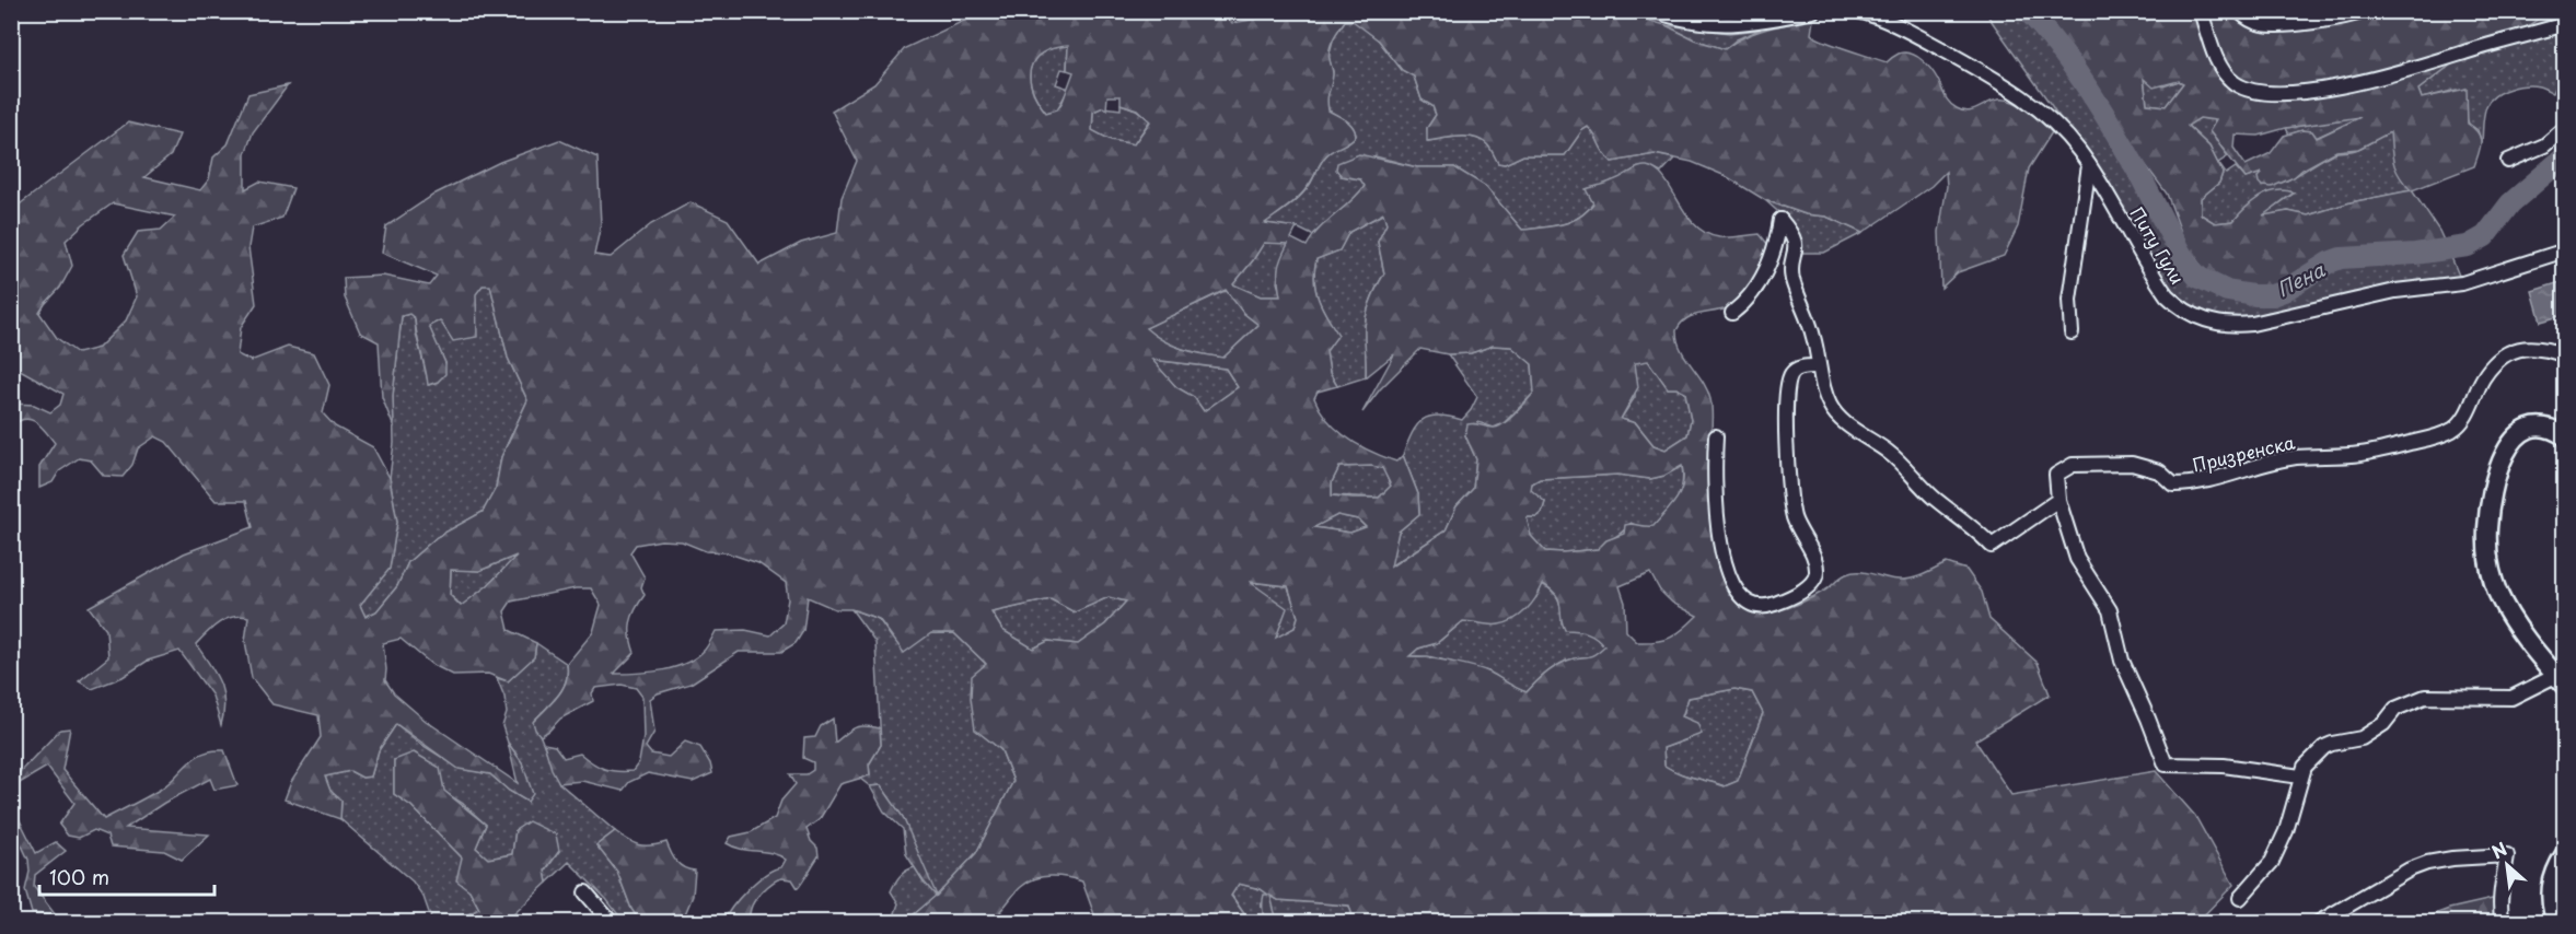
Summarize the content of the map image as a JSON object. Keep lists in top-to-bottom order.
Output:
{
  "streets": {
    "street": ["Питу Гули", "Призренска"]
  },
  "water": ["Пена"],
  "scale_bar": "100 m",
  "north": "top left"
}
